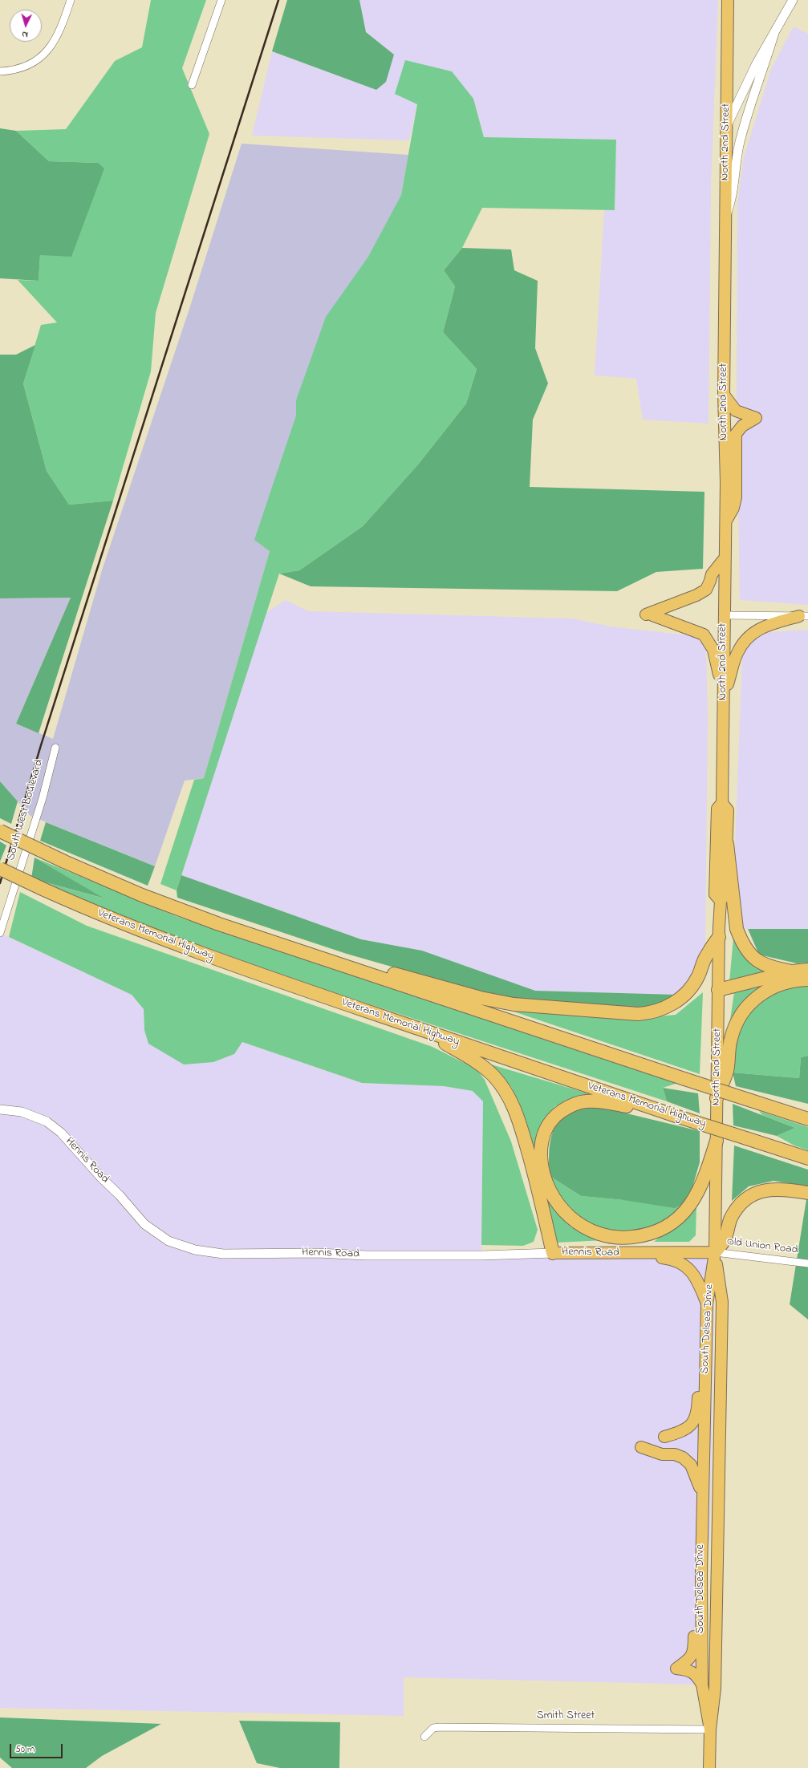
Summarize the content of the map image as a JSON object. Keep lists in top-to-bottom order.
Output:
{
  "streets": {
    "highway": ["Veterans Memorial Highway"],
    "main road": ["North 2nd Street", "Hennis Road", "South Delsea Drive"],
    "street": ["South West Boulevard", "Old Union Road", "Smith Street"]
  },
  "crossings": [
    ["North 2nd Street", "Hennis Road"],
    ["North 2nd Street", "Old Union Road"],
    ["North 2nd Street", "South Delsea Drive"],
    ["Hennis Road", "Old Union Road"],
    ["Hennis Road", "South Delsea Drive"],
    ["Old Union Road", "South Delsea Drive"],
    ["South Delsea Drive", "Smith Street"]
  ],
  "scale_bar": "50 m",
  "north": "bottom"
}
